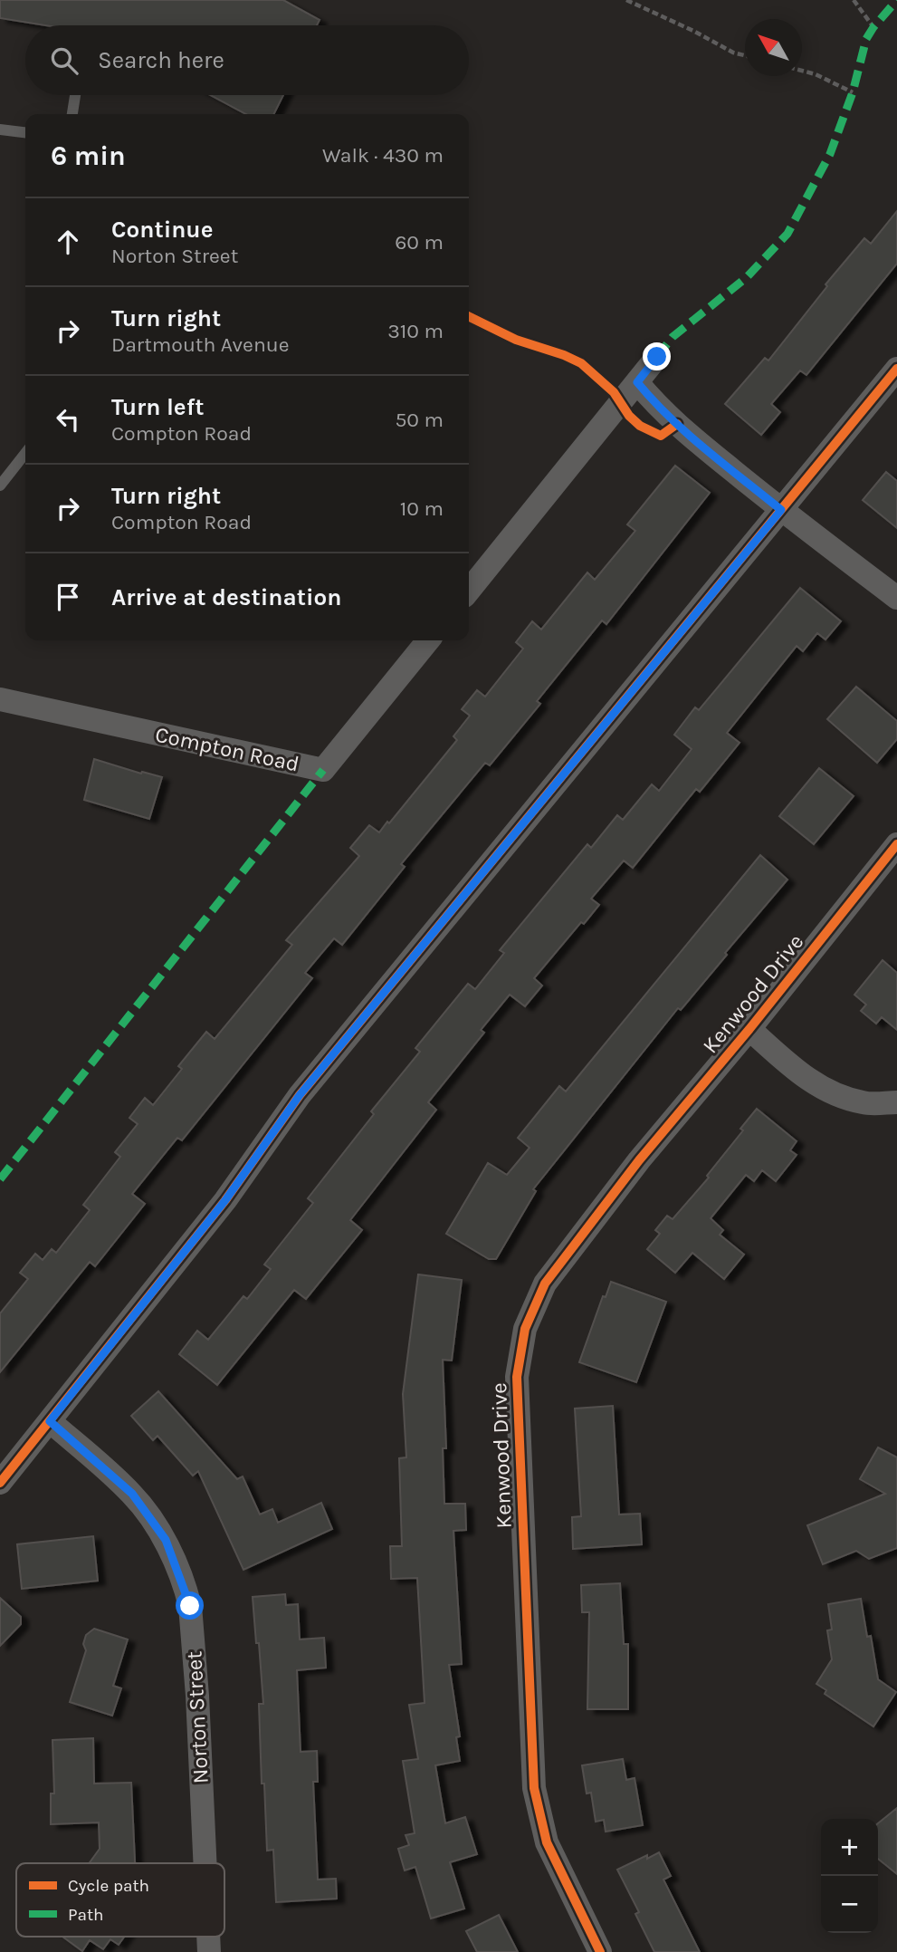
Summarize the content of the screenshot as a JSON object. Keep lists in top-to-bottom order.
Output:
{
  "streets": {
    "street": ["Compton Road", "Kenwood Drive", "Norton Street"]
  },
  "legend": ["Cycle path", "Path"],
  "north": "top left",
  "page": {
    "search": "Search here",
    "heading": ["6 min", "Walk · 430 m"],
    "list": [
      ["Continue", "Norton Street", "60 m"],
      ["Turn right", "Dartmouth Avenue", "310 m"],
      ["Turn left", "Compton Road", "50 m"],
      ["Turn right", "Compton Road", "10 m"],
      "Arrive at destination"
    ],
    "map_buttons": ["+", "−"]
  }
}
